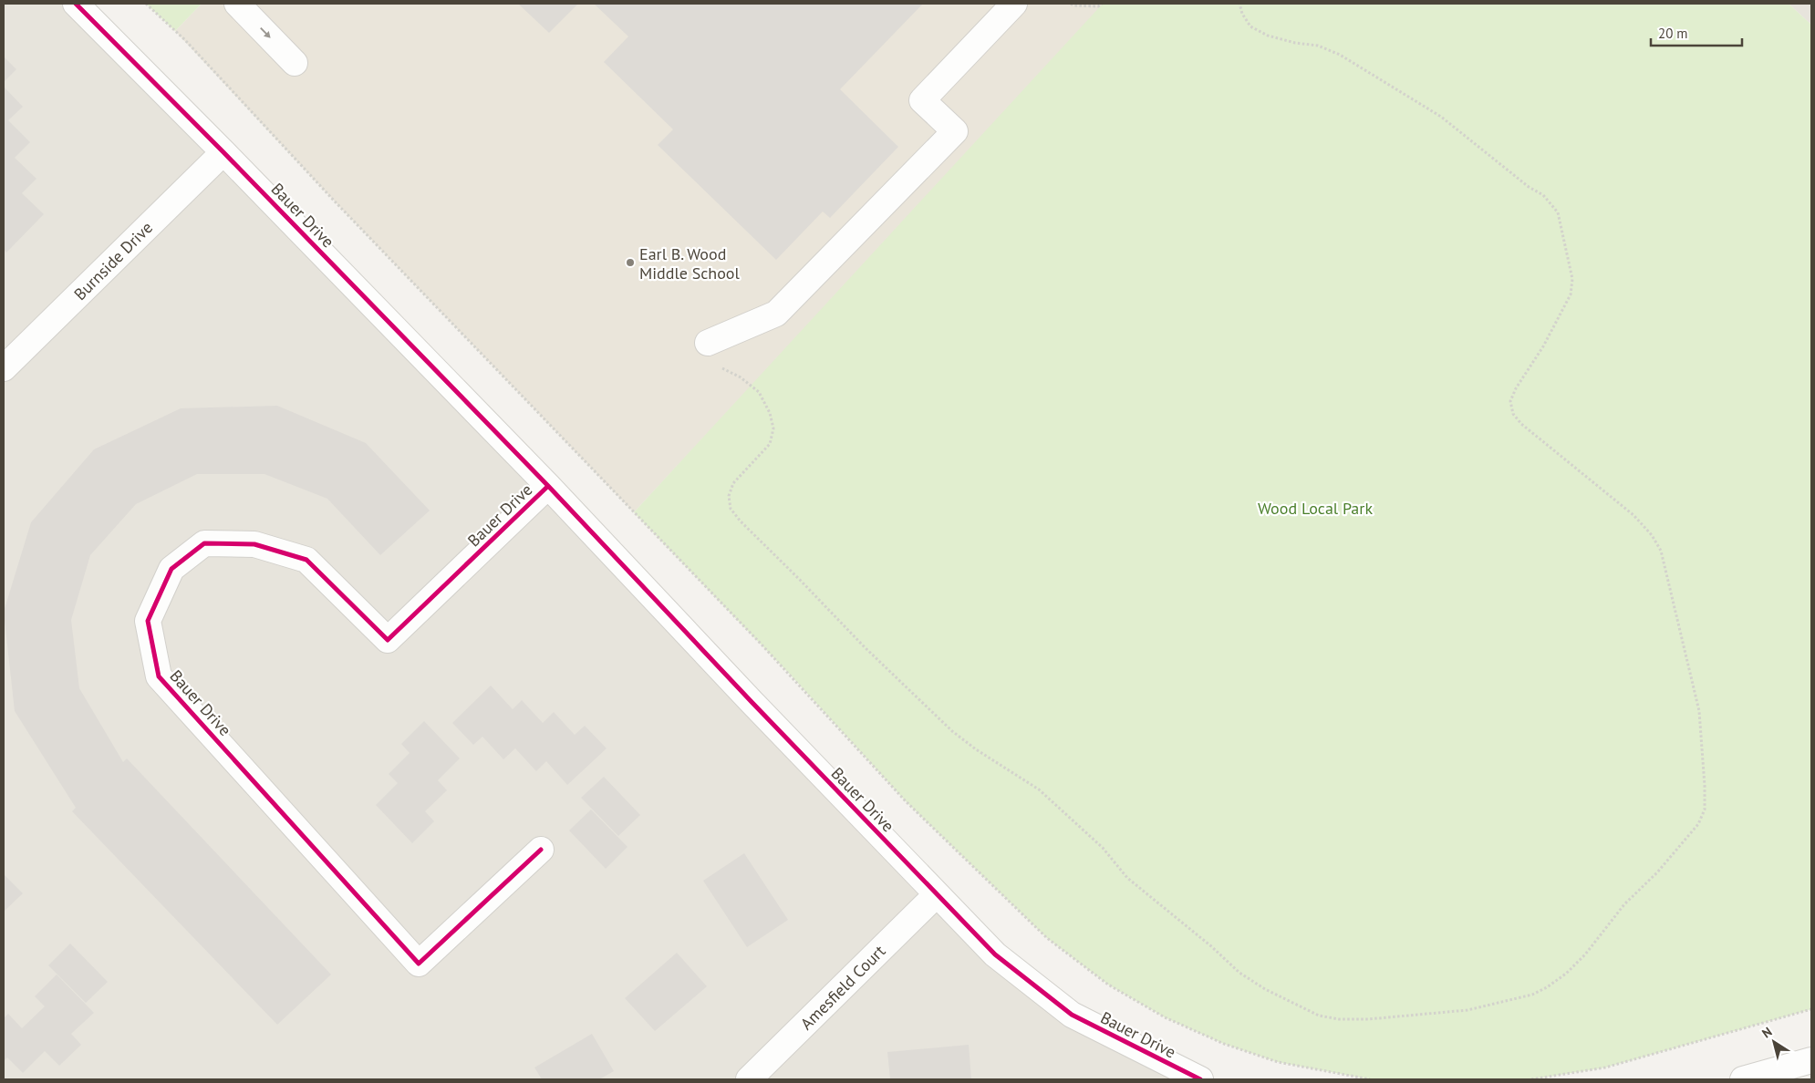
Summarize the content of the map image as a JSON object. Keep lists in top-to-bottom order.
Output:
{
  "streets": {
    "street": ["Bauer Drive", "Burnside Drive", "Amesfield Court"]
  },
  "crossings": [
    ["Bauer Drive", "Burnside Drive"],
    ["Bauer Drive", "Amesfield Court"]
  ],
  "parks": ["Wood Local Park"],
  "places": ["Earl B. Wood Middle School"],
  "scale_bar": "20 m",
  "north": "top left"
}
